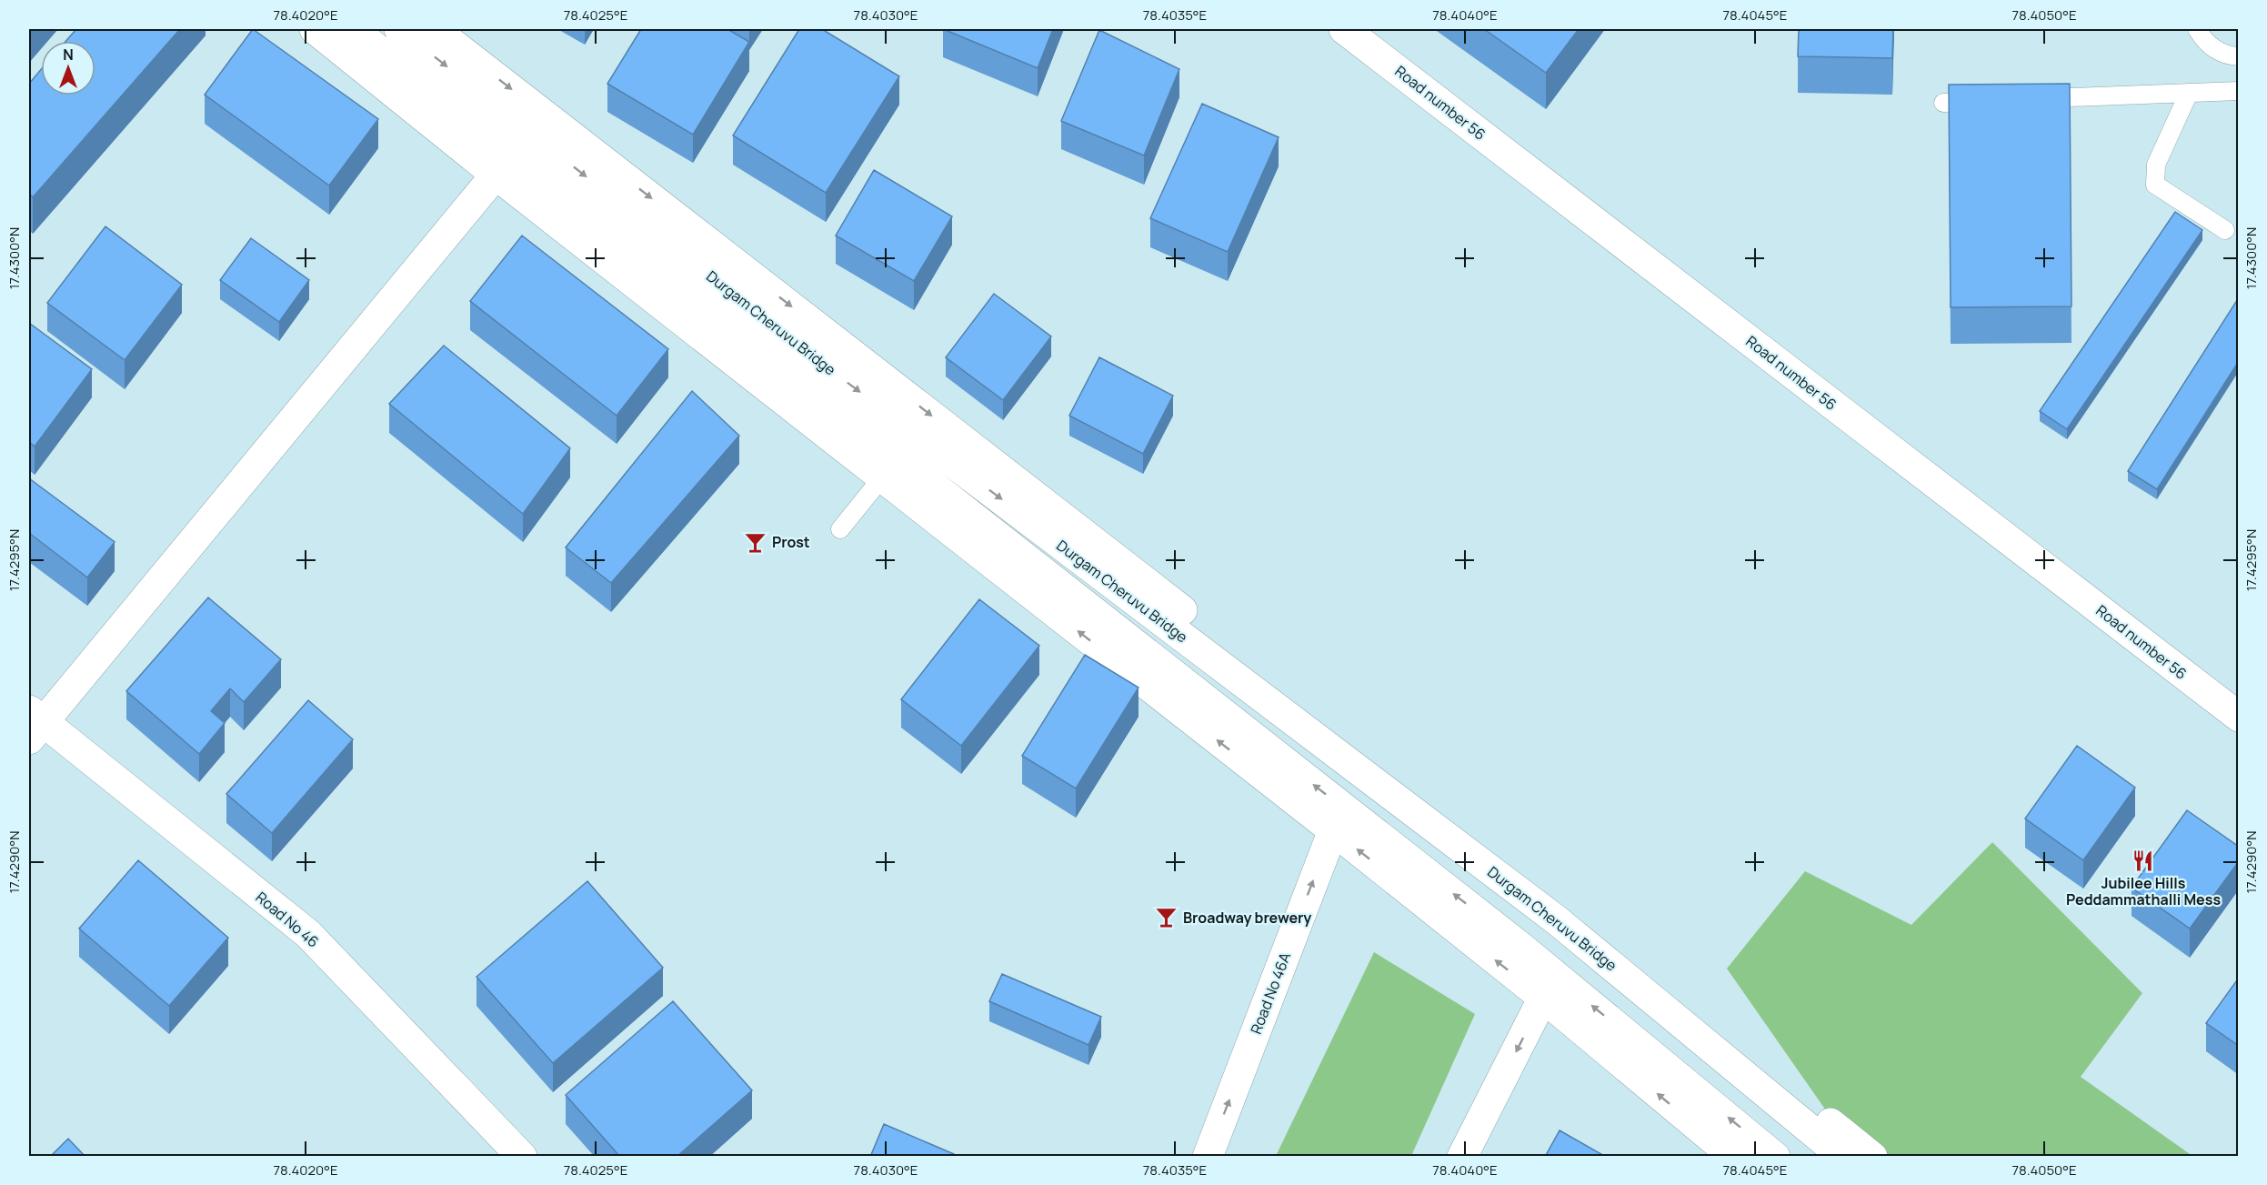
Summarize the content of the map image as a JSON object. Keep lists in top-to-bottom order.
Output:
{
  "streets": {
    "main road": [
      "Road number 56",
      "Durgam Cheruvu Bridge",
      "Road No 46",
      "Road No 46A"
    ]
  },
  "places": {
    "bar": ["Prost", "Broadway brewery"],
    "restaurant": ["Jubilee Hills Peddammathalli Mess"]
  },
  "north": "top",
  "coordinates": [
    "78.4020°E",
    "78.4025°E",
    "78.4030°E",
    "78.4035°E",
    "78.4040°E",
    "78.4045°E",
    "78.4050°E",
    "17.4300°N",
    "17.4295°N",
    "17.4290°N"
  ]
}
